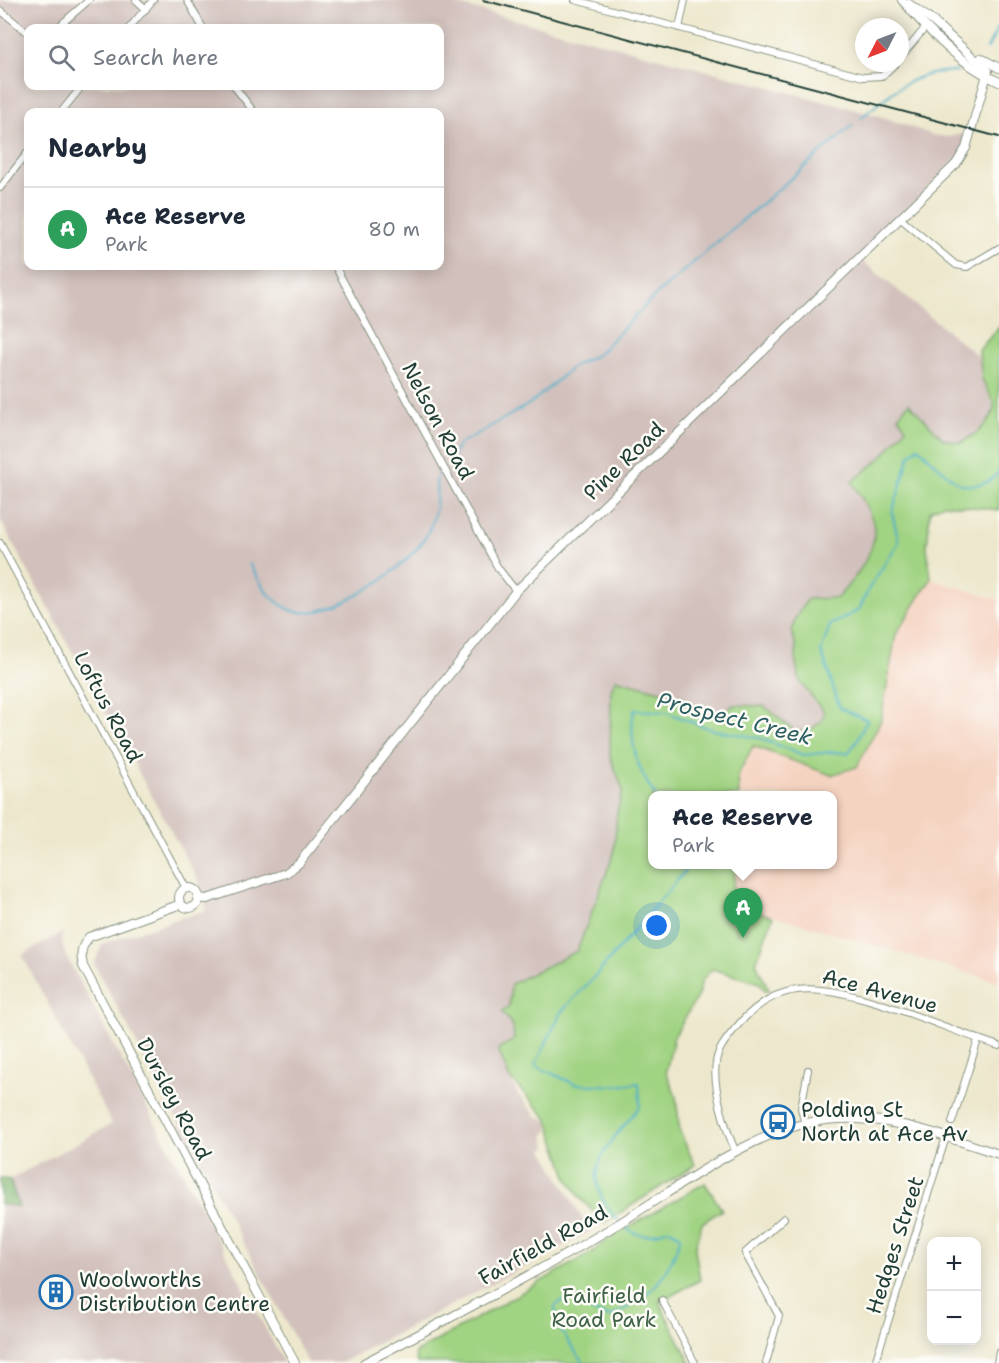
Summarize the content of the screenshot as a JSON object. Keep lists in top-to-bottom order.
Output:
{
  "streets": {
    "street": [
      "Nelson Road",
      "Pine Road",
      "Loftus Road",
      "Ace Avenue",
      "Dursley Road",
      "Fairfield Road",
      "Hedges Street"
    ]
  },
  "crossings": [
    ["Nelson Road", "Pine Road"],
    ["Pine Road", "Loftus Road"],
    ["Pine Road", "Dursley Road"],
    ["Loftus Road", "Dursley Road"],
    ["Ace Avenue", "Fairfield Road"],
    ["Fairfield Road", "Hedges Street"]
  ],
  "water": ["Prospect Creek"],
  "parks": ["Fairfield Road Park"],
  "places": {
    "bus stop": ["Polding St North at Ace Av"],
    "building": ["Woolworths Distribution Centre"]
  },
  "north": "bottom left",
  "page": {
    "search": "Search here",
    "heading": "Nearby",
    "list": [
      {
        "mark": "A",
        "name": "Ace Reserve",
        "note": "Park",
        "value": "80 m"
      }
    ],
    "popup": ["Ace Reserve", "Park"],
    "pins": "A",
    "map_buttons": ["+", "−"]
  }
}
